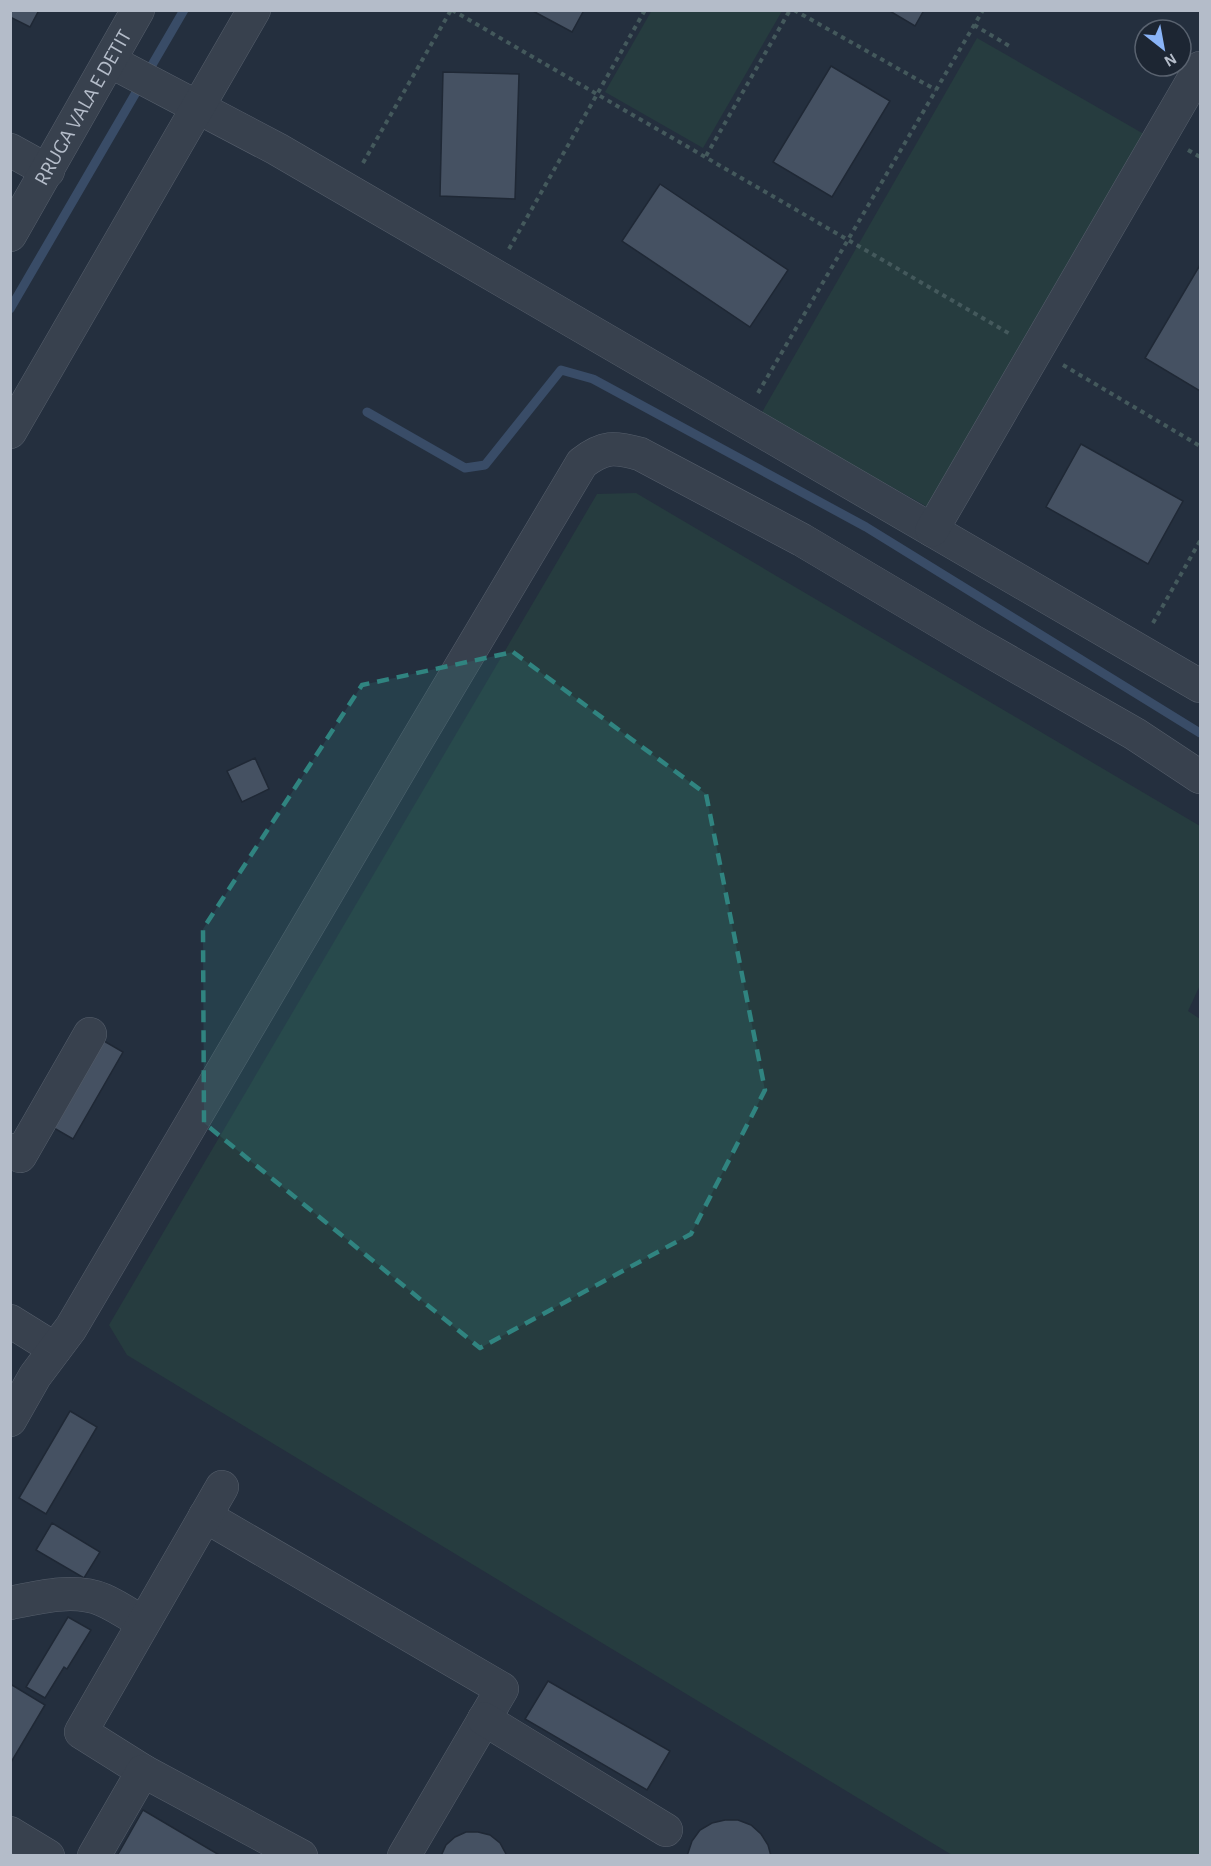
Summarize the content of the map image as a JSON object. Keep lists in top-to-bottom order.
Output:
{
  "streets": {
    "street": ["RRUGA VALA E DETIT"]
  },
  "north": "bottom right"
}
